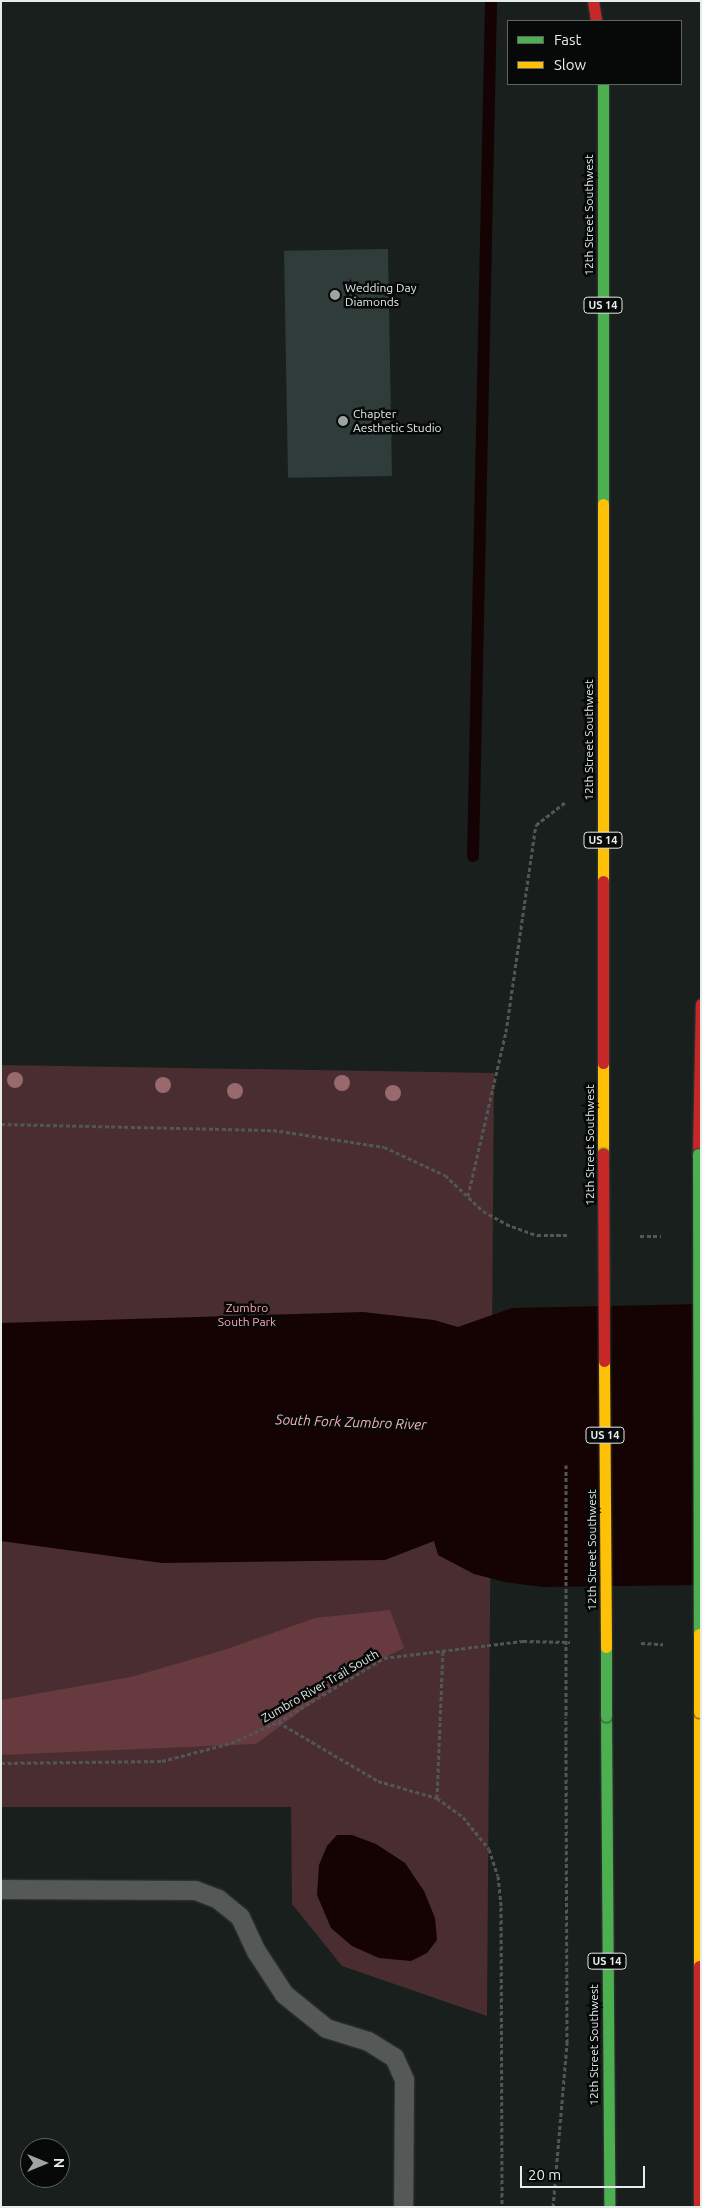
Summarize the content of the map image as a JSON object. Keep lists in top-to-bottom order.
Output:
{
  "streets": {
    "main road": ["12th Street Southwest", "US 14"],
    "path": ["Zumbro River Trail South"]
  },
  "water": ["South Fork Zumbro River"],
  "parks": ["Zumbro South Park"],
  "places": ["Wedding Day Diamonds", "Chapter Aesthetic Studio"],
  "legend": ["Fast", "Slow"],
  "scale_bar": "20 m",
  "north": "right"
}
